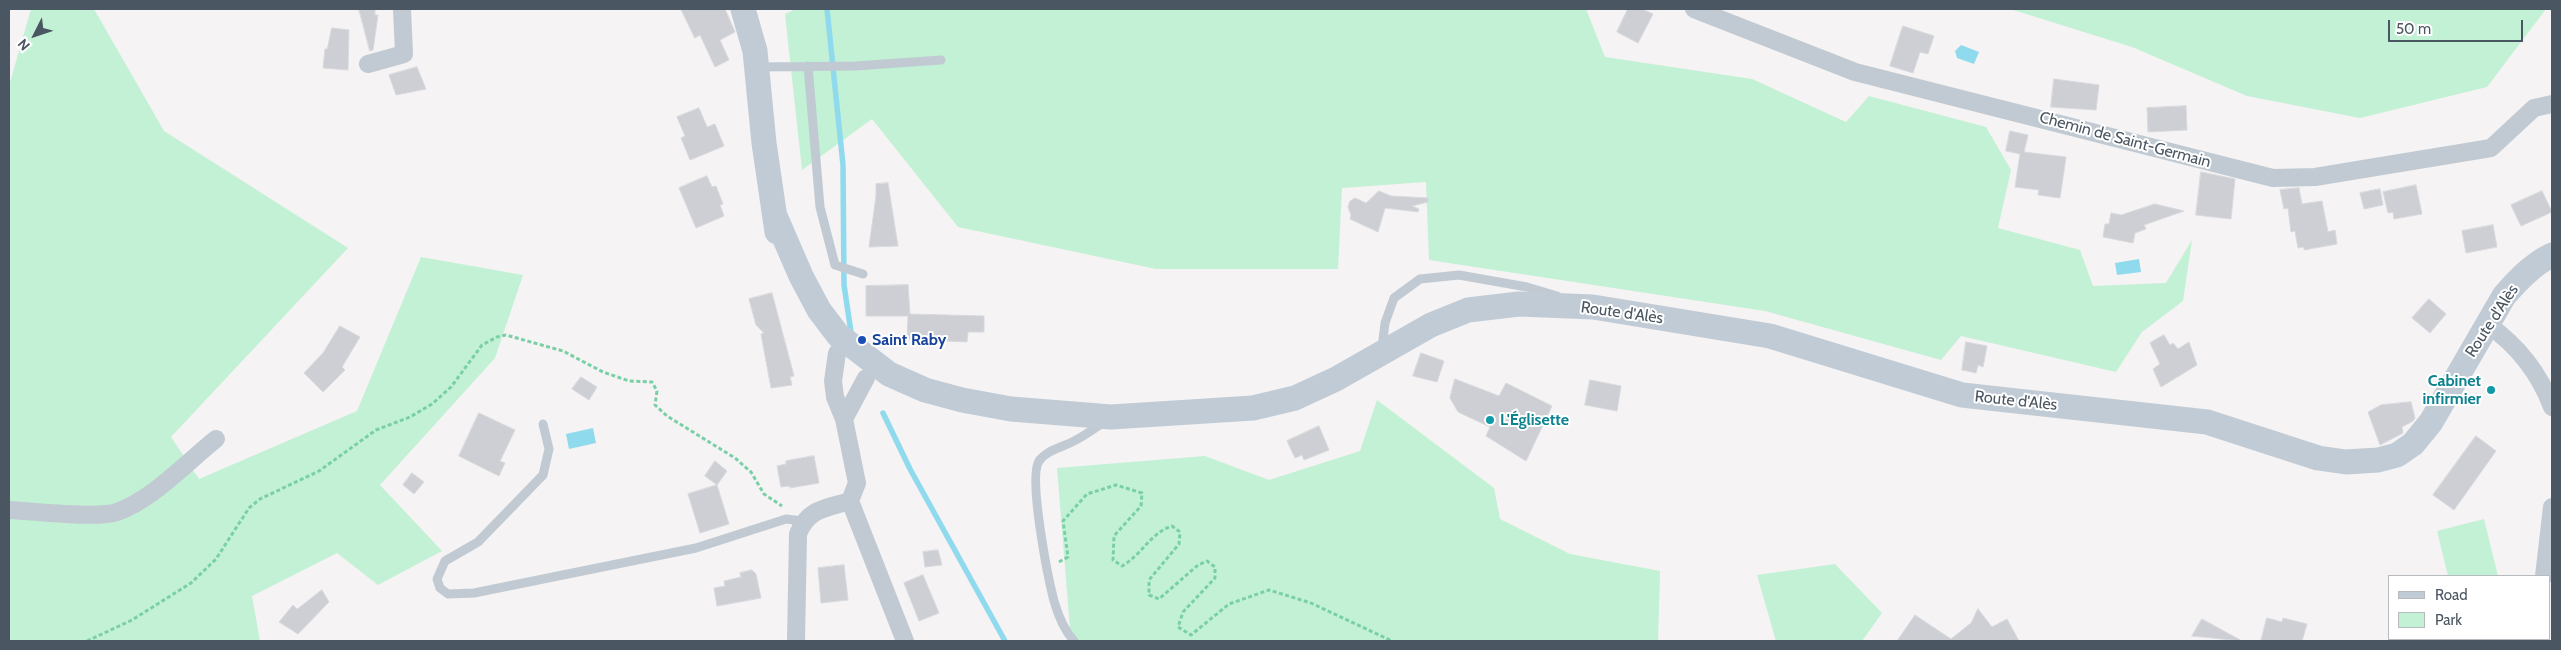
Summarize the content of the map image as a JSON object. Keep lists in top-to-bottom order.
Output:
{
  "streets": {
    "main road": ["Route d'Alès"],
    "street": ["Chemin de Saint-Germain"]
  },
  "places": ["Saint Raby", "Cabinet infirmier", "L'Églisette"],
  "legend": ["Road", "Park"],
  "scale_bar": "50 m",
  "north": "bottom left"
}
